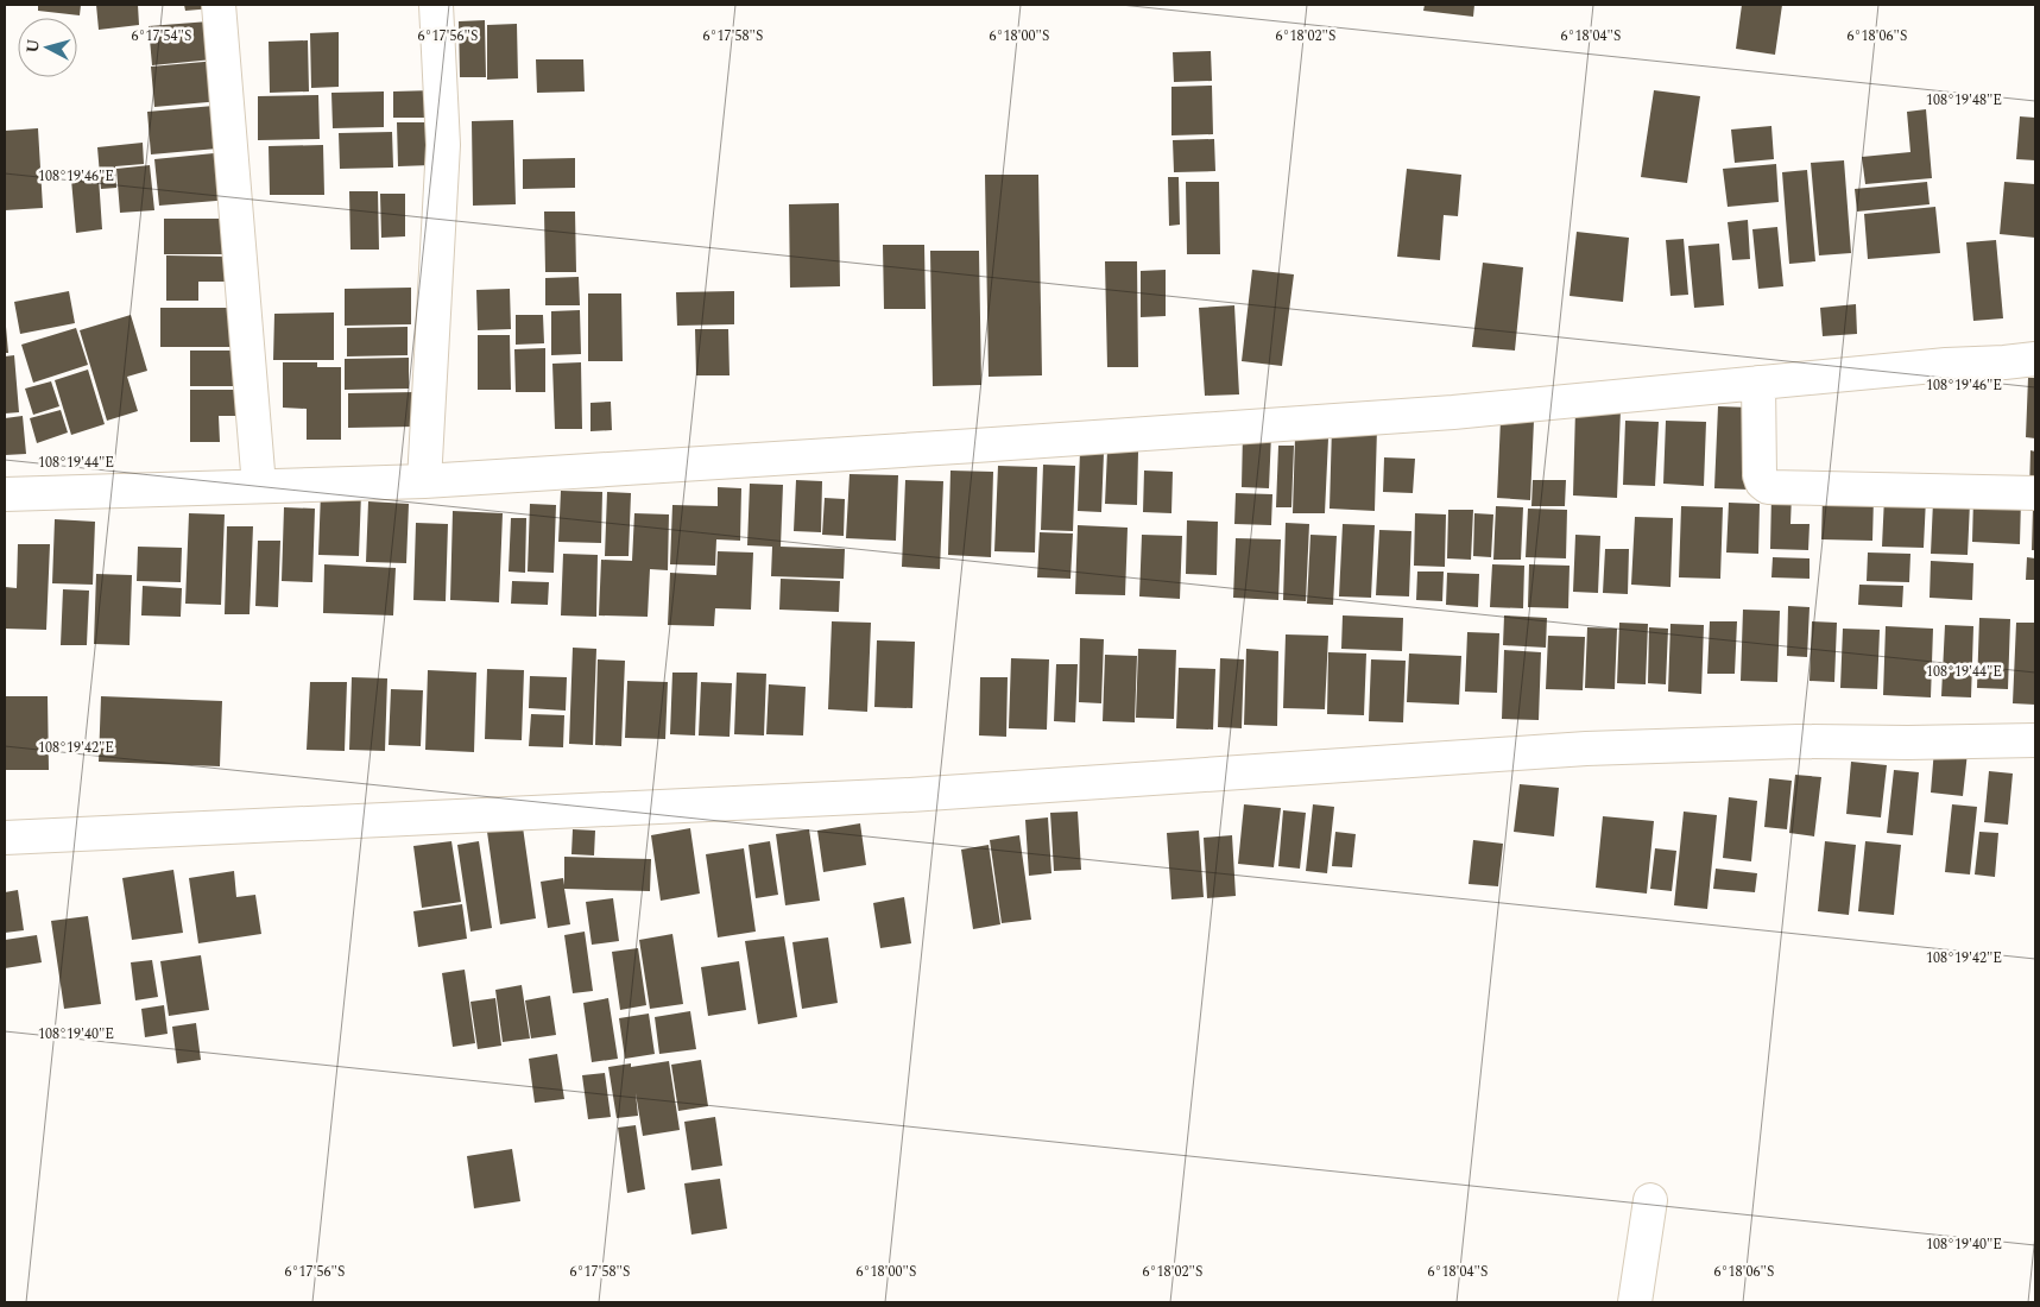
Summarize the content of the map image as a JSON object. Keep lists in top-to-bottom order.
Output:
{
  "north": "left",
  "coordinates": [
    "6°17'54\"S",
    "6°17'56\"S",
    "6°17'58\"S",
    "6°18'00\"S",
    "6°18'02\"S",
    "6°18'04\"S",
    "6°18'06\"S",
    "108°19'48\"E",
    "108°19'46\"E",
    "108°19'44\"E",
    "108°19'42\"E",
    "108°19'40\"E"
  ]
}
